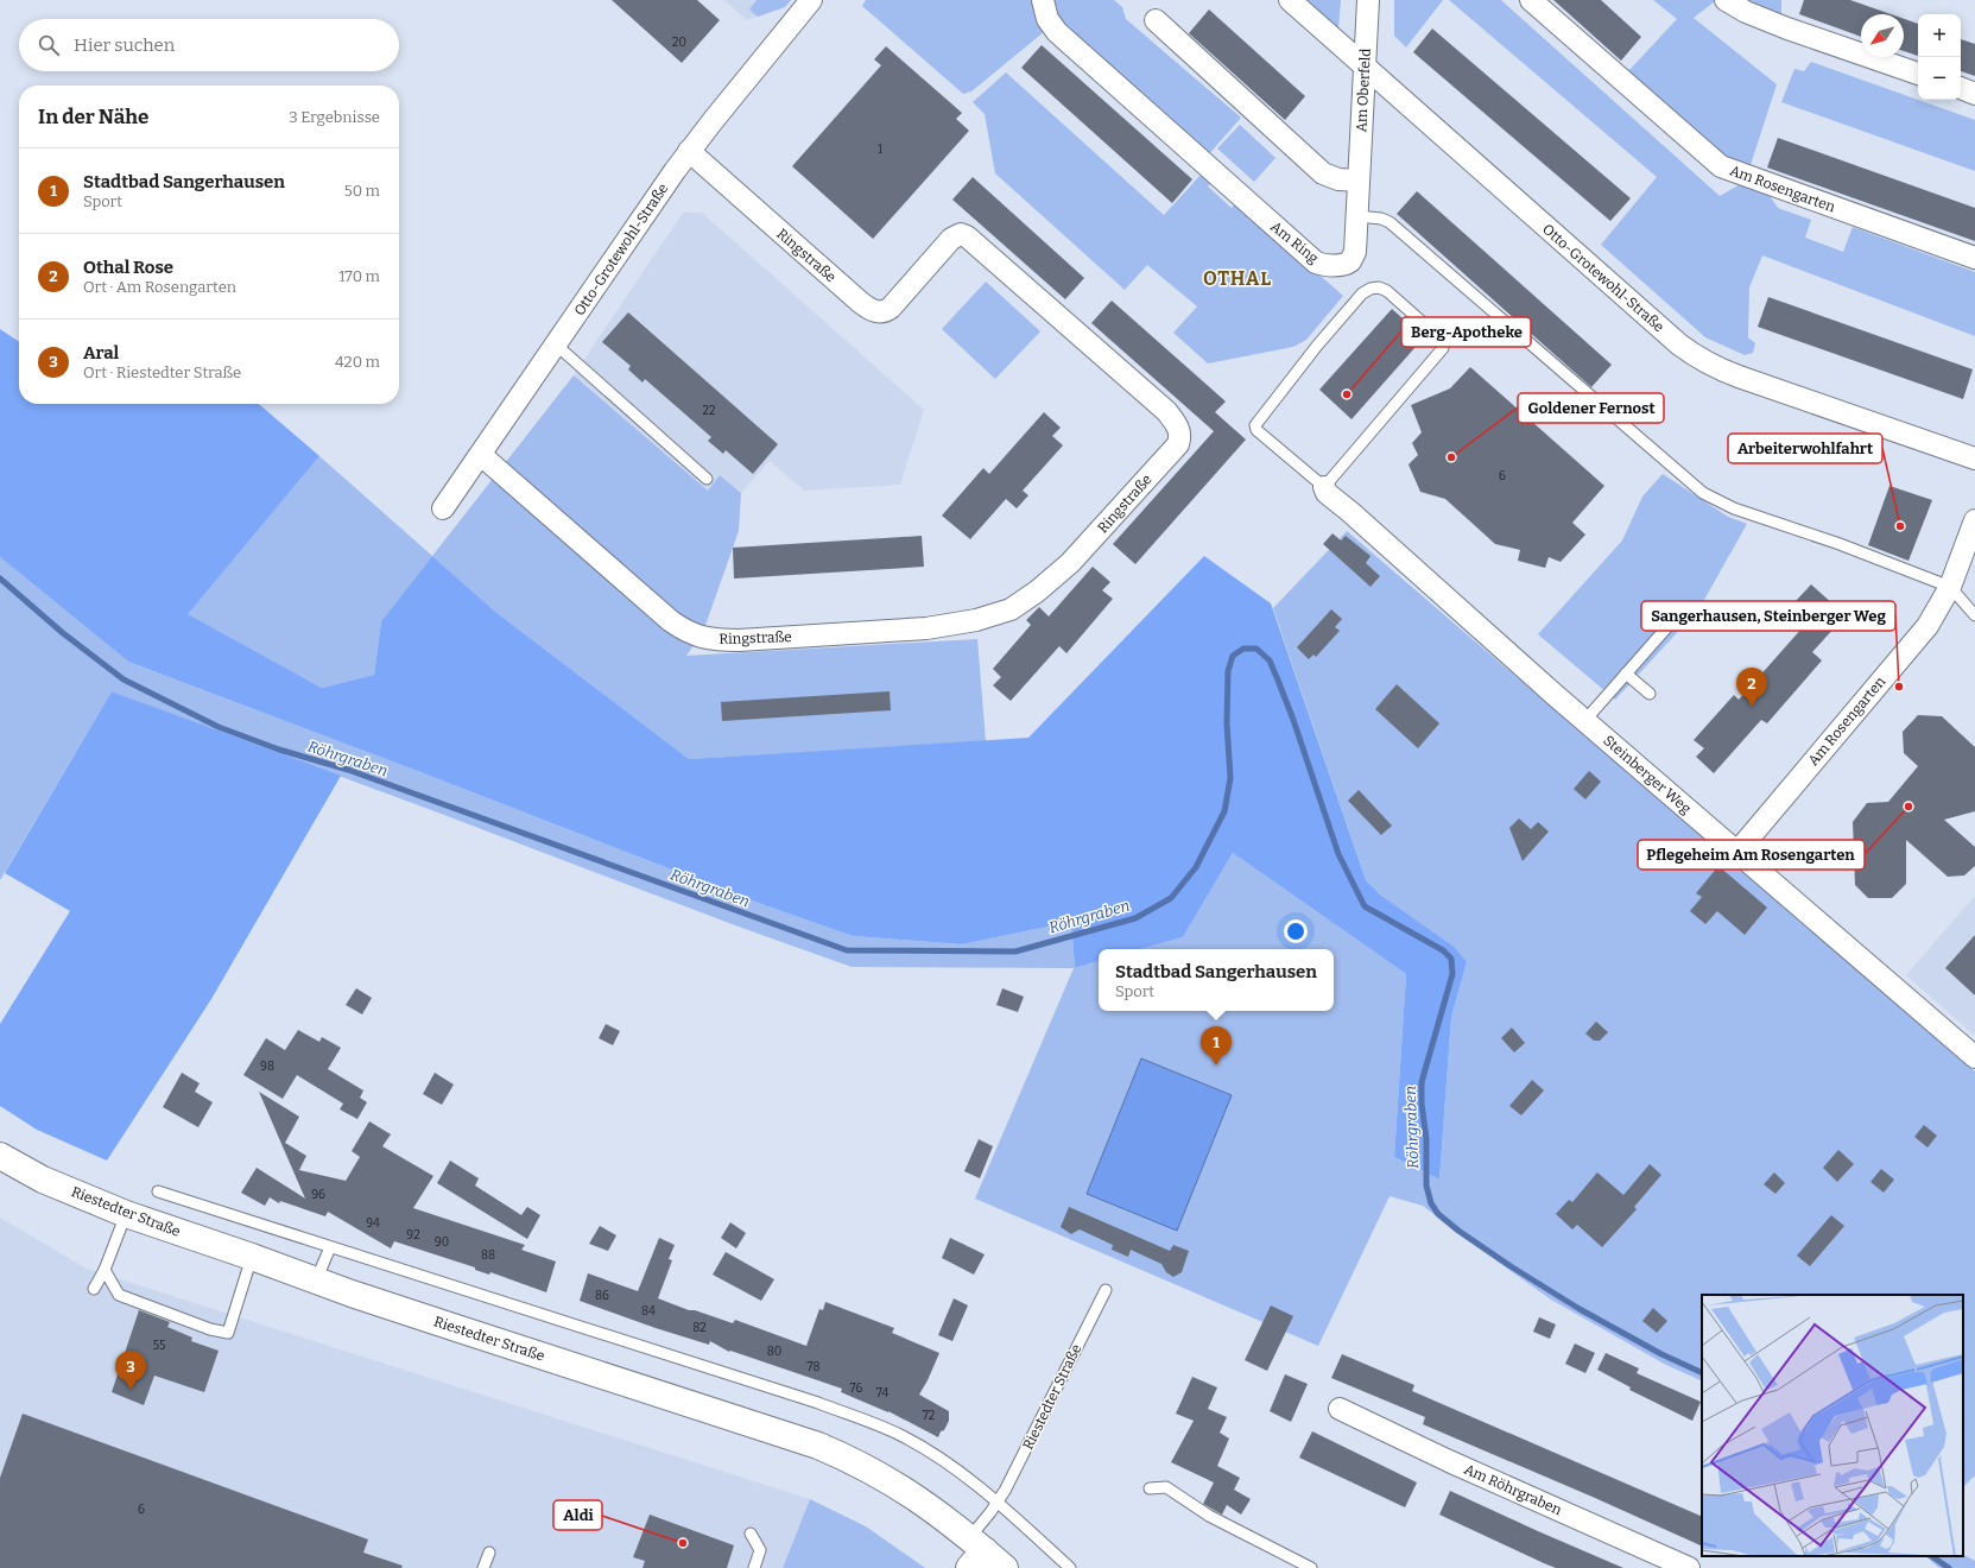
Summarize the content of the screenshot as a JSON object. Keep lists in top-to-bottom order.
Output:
{
  "streets": {
    "main road": ["Riestedter Straße"],
    "street": [
      "Am Oberfeld",
      "Am Rosengarten",
      "Am Ring",
      "Otto-Grotewohl-Straße",
      "Ringstraße",
      "Steinberger Weg",
      "Am Röhrgraben"
    ]
  },
  "crossings": [
    ["Am Oberfeld", "Am Ring"],
    ["Am Oberfeld", "Otto-Grotewohl-Straße"],
    ["Am Rosengarten", "Steinberger Weg"],
    ["Otto-Grotewohl-Straße", "Ringstraße"]
  ],
  "districts": ["OTHAL"],
  "water": ["Röhrgraben"],
  "places": [
    "Berg-Apotheke",
    "Goldener Fernost",
    "Arbeiterwohlfahrt",
    "Sangerhausen, Steinberger Weg",
    "Pflegeheim Am Rosengarten",
    "Aldi"
  ],
  "house_numbers": [
    "20",
    "1",
    "22",
    "6",
    "98",
    "96",
    "94",
    "92",
    "90",
    "88",
    "86",
    "84",
    "82",
    "55",
    "80",
    "78",
    "76",
    "74",
    "72",
    "6"
  ],
  "north": "bottom left",
  "page": {
    "map_buttons": ["+", "−"],
    "search": "Hier suchen",
    "heading": ["In der Nähe", "3 Ergebnisse"],
    "list": [
      {
        "mark": "1",
        "name": "Stadtbad Sangerhausen",
        "note": "Sport",
        "value": "50 m"
      },
      {
        "mark": "2",
        "name": "Othal Rose",
        "note": "Ort · Am Rosengarten",
        "value": "170 m"
      },
      {
        "mark": "3",
        "name": "Aral",
        "note": "Ort · Riestedter Straße",
        "value": "420 m"
      }
    ],
    "pins": ["2", "1", "3"],
    "popup": ["Stadtbad Sangerhausen", "Sport"]
  }
}
